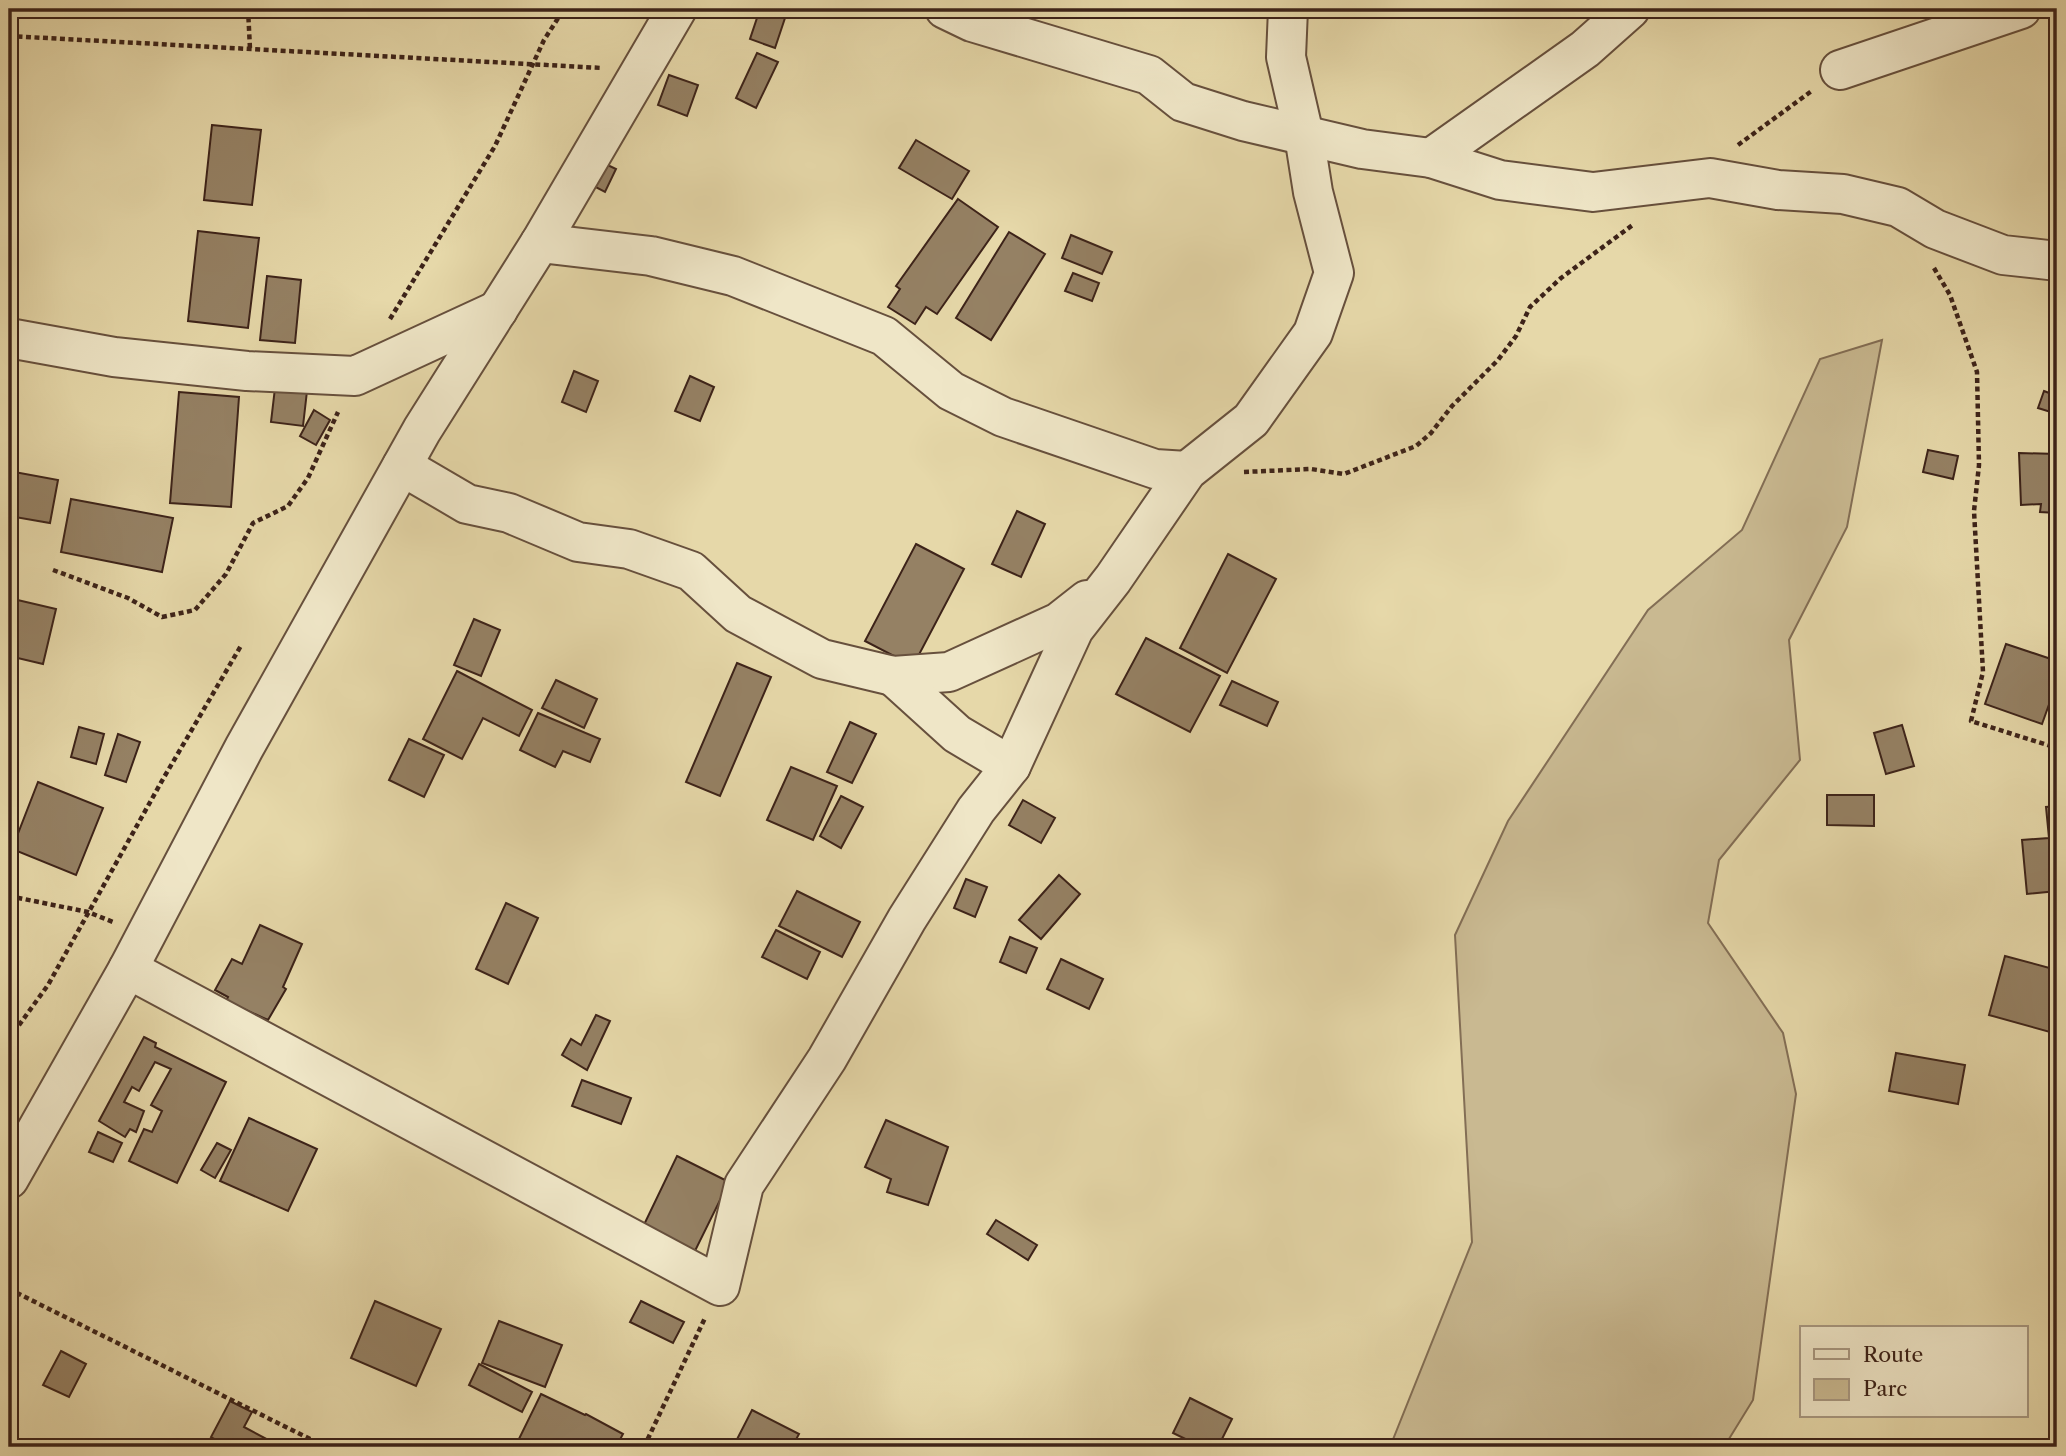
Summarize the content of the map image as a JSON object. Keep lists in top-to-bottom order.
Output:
{
  "legend": ["Route", "Parc"]
}
